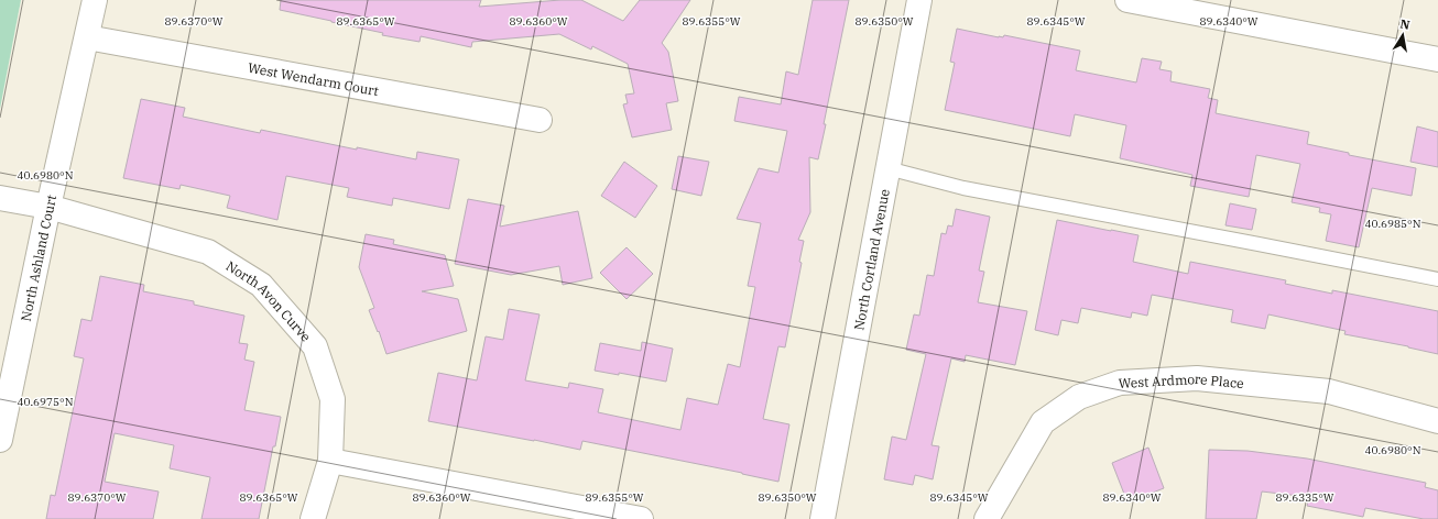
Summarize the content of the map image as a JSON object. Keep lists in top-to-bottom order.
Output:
{
  "streets": {
    "street": [
      "West Wendarm Court",
      "North Ashland Court",
      "North Cortland Avenue",
      "North Avon Curve",
      "West Ardmore Place"
    ]
  },
  "crossings": [
    ["West Wendarm Court", "North Ashland Court"],
    ["North Ashland Court", "North Avon Curve"]
  ],
  "north": "top",
  "coordinates": [
    "89.6370°W",
    "89.6365°W",
    "89.6360°W",
    "89.6355°W",
    "89.6350°W",
    "89.6345°W",
    "89.6340°W",
    "40.6980°N",
    "40.6985°N",
    "40.6975°N",
    "89.6335°W"
  ]
}
